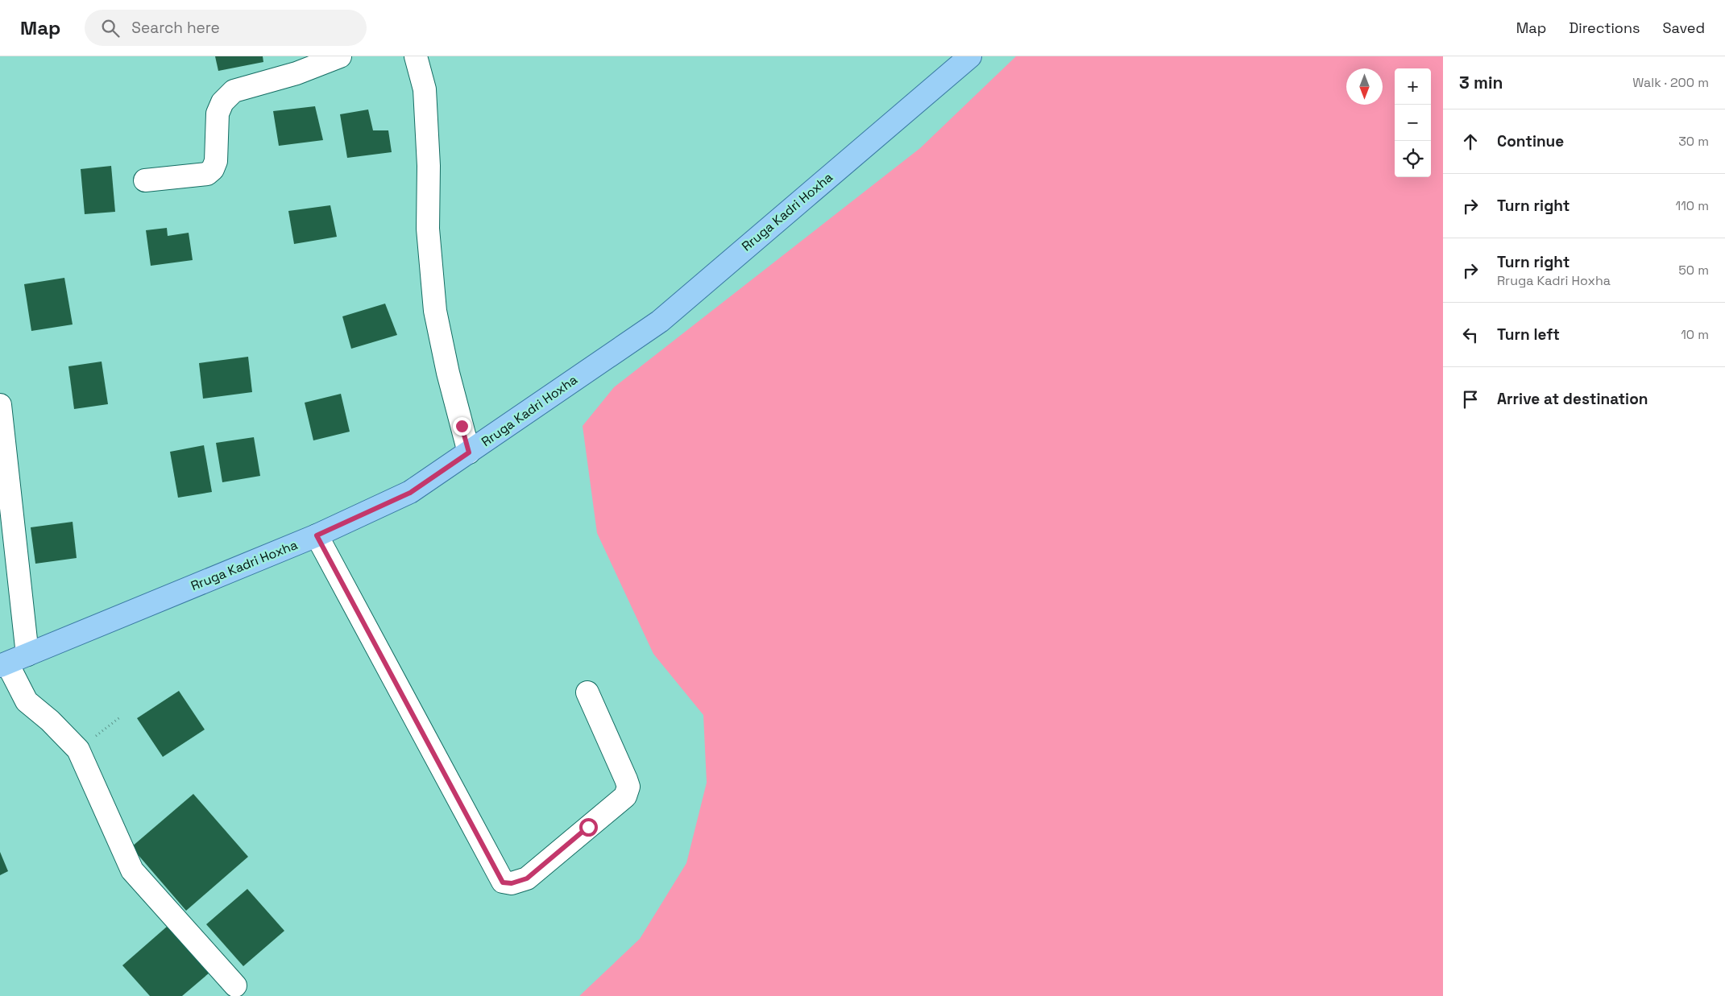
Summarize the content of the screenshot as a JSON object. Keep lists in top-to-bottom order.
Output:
{
  "streets": {
    "main road": ["Rruga Kadri Hoxha"]
  },
  "north": "bottom",
  "page": {
    "header": "Map",
    "search": "Search here",
    "nav": ["Map", "Directions", "Saved"],
    "heading": ["3 min", "Walk · 200 m"],
    "map_buttons": ["+", "−"],
    "list": [
      ["Continue", "30 m"],
      ["Turn right", "110 m"],
      ["Turn right", "Rruga Kadri Hoxha", "50 m"],
      ["Turn left", "10 m"],
      "Arrive at destination"
    ]
  }
}
